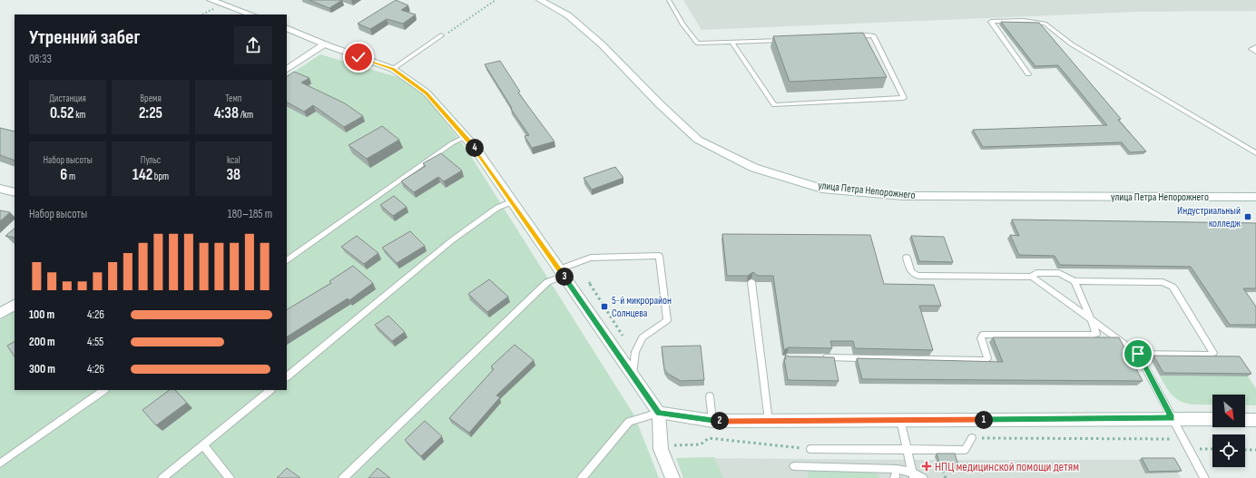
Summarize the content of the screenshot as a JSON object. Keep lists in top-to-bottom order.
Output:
{
  "streets": {
    "street": ["улица Петра Непорожнего"]
  },
  "places": {
    "transit": ["Индустриальный колледж", "5-й микрорайон Солнцева"],
    "health": ["НПЦ медицинской помощи детям"]
  },
  "north": "bottom right",
  "page": {
    "heading": ["Утренний забег", "08:33"],
    "stats": [
      ["Дистанция", "0.52 km"],
      ["Время", "2:25"],
      ["Темп", "4:38 /km"],
      ["Набор высоты", "6 m"],
      ["Пульс", "142 bpm"],
      ["kcal", "38"]
    ],
    "pins": [
      "4",
      "3",
      "1",
      "2"
    ],
    "chart": ["Набор высоты", "180–185 m"],
    "list": [
      {
        "name": "100 m",
        "note": "4:26"
      },
      {
        "name": "200 m",
        "note": "4:55"
      },
      {
        "name": "300 m",
        "note": "4:26"
      }
    ]
  }
}
